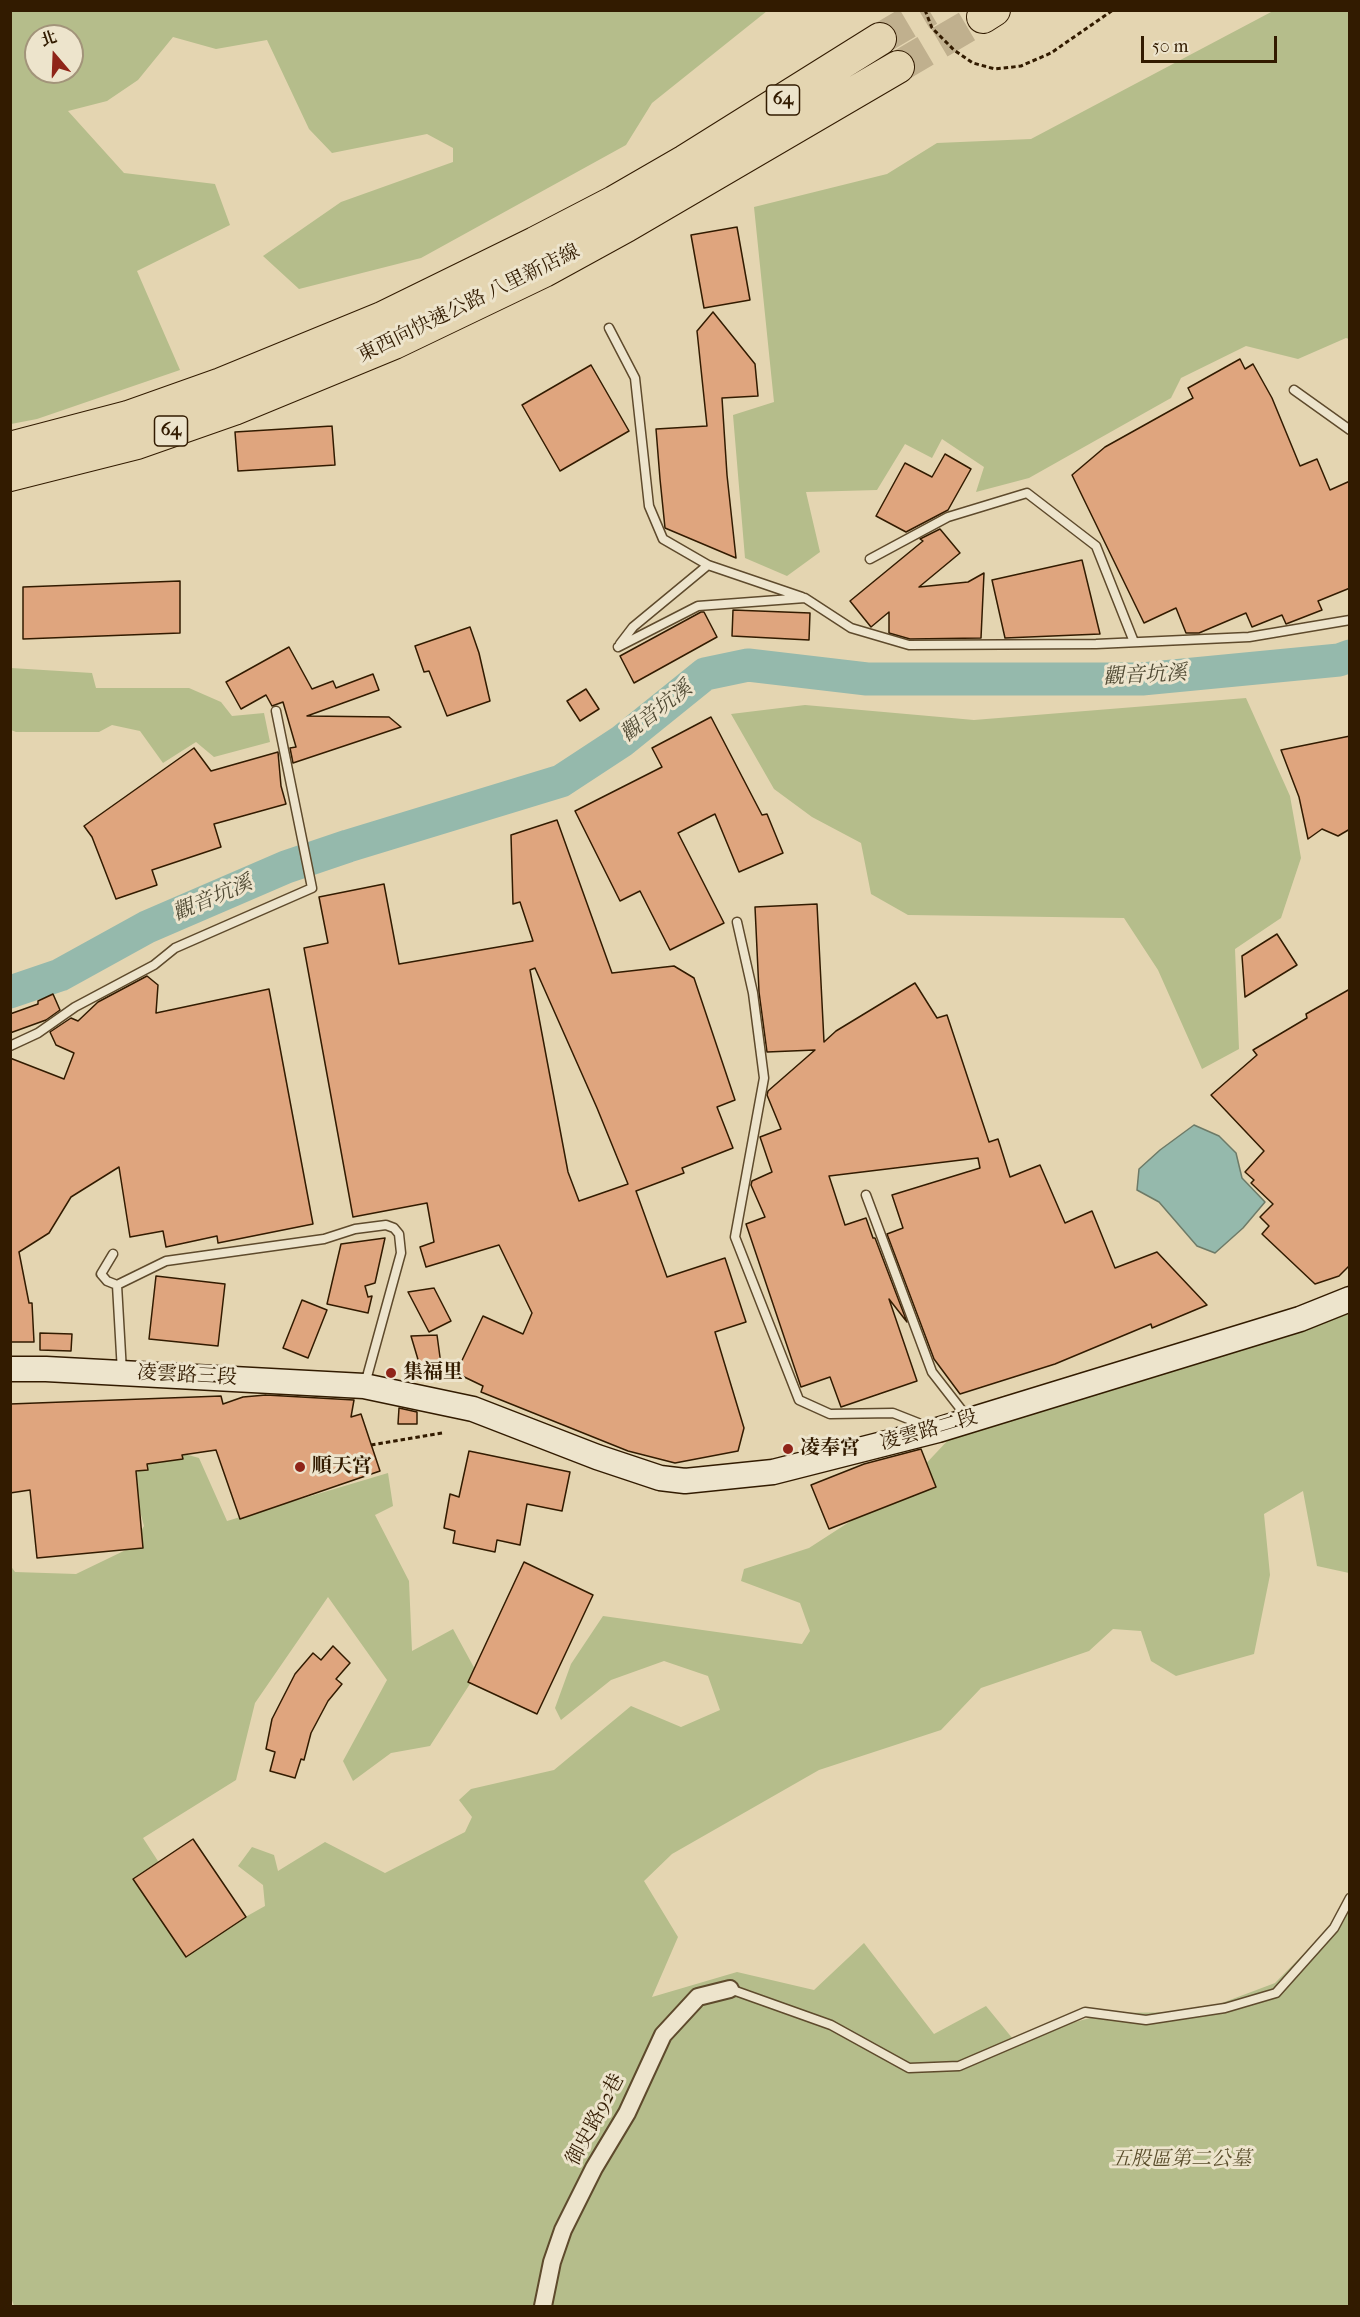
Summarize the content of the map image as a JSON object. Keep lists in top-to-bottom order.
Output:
{
  "streets": {
    "highway": ["64", "東西向快速公路 八里新店線"],
    "street": ["凌雲路三段", "凌雲路二段", "御史路92巷"]
  },
  "crossings": [
    ["凌雲路三段", "凌雲路二段"]
  ],
  "water": ["觀音坑溪"],
  "parks": ["五股區第二公墓"],
  "places": ["集福里", "凌奉宮", "順天宮"],
  "scale_bar": "50 m",
  "north": "top"
}
